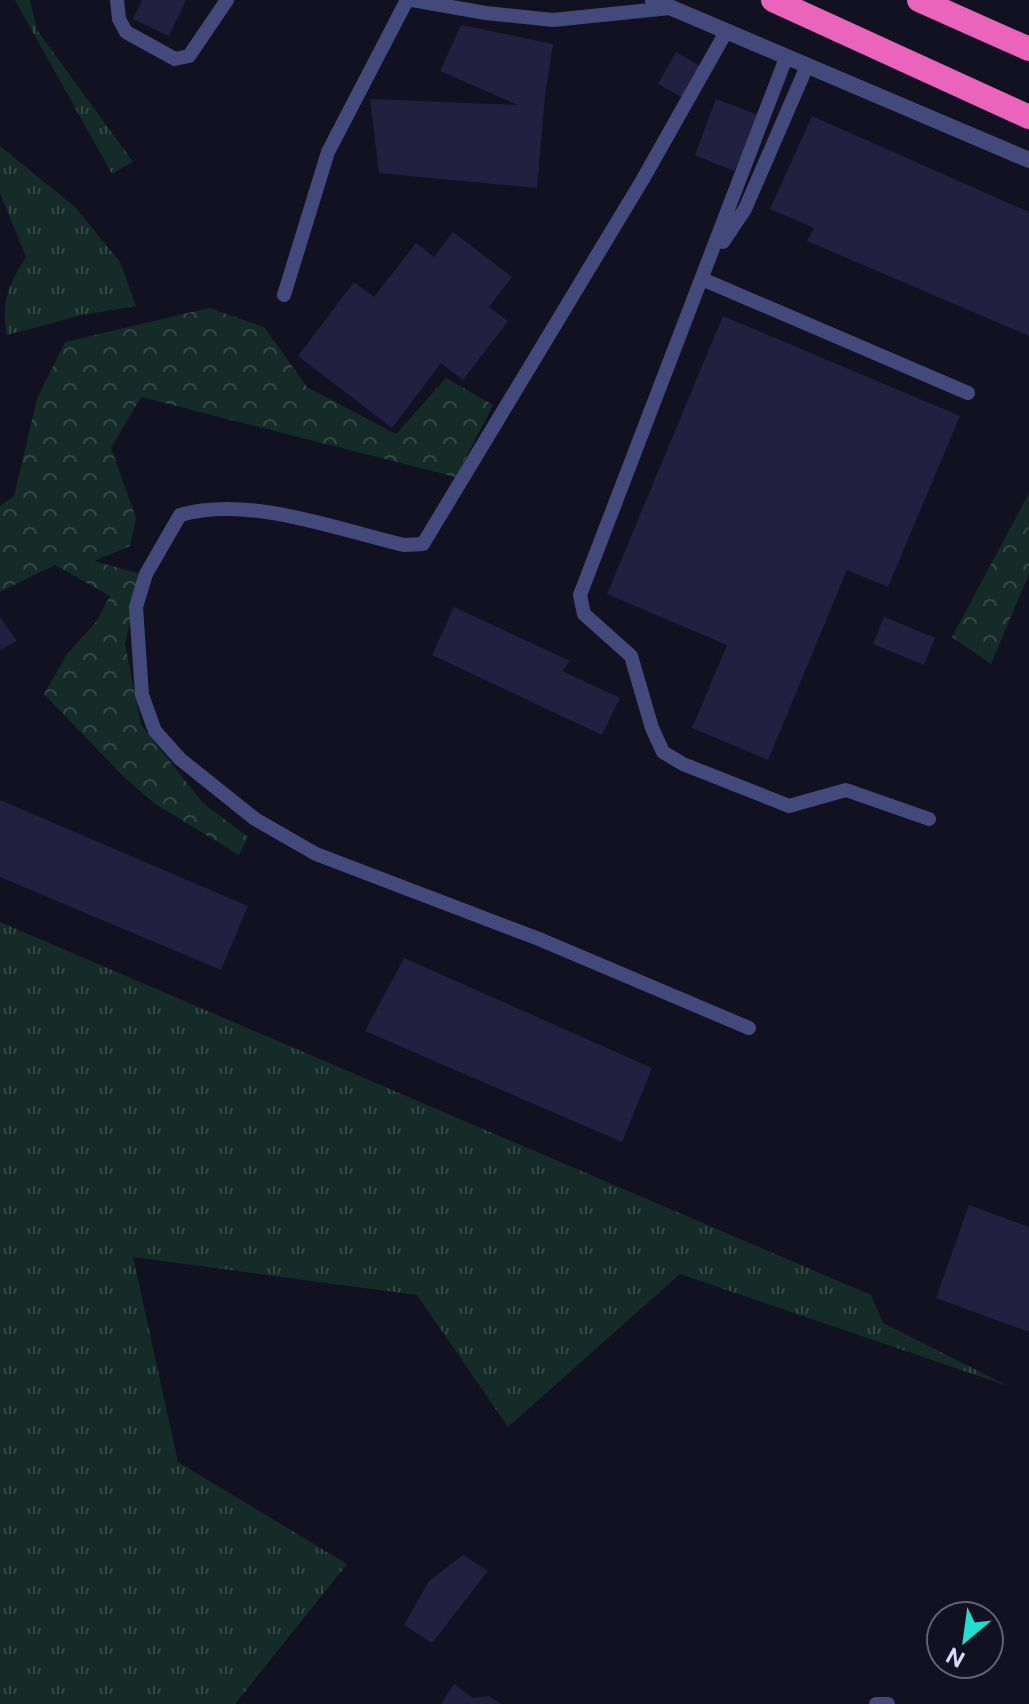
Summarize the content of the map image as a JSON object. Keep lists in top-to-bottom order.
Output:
{
  "north": "bottom left"
}
